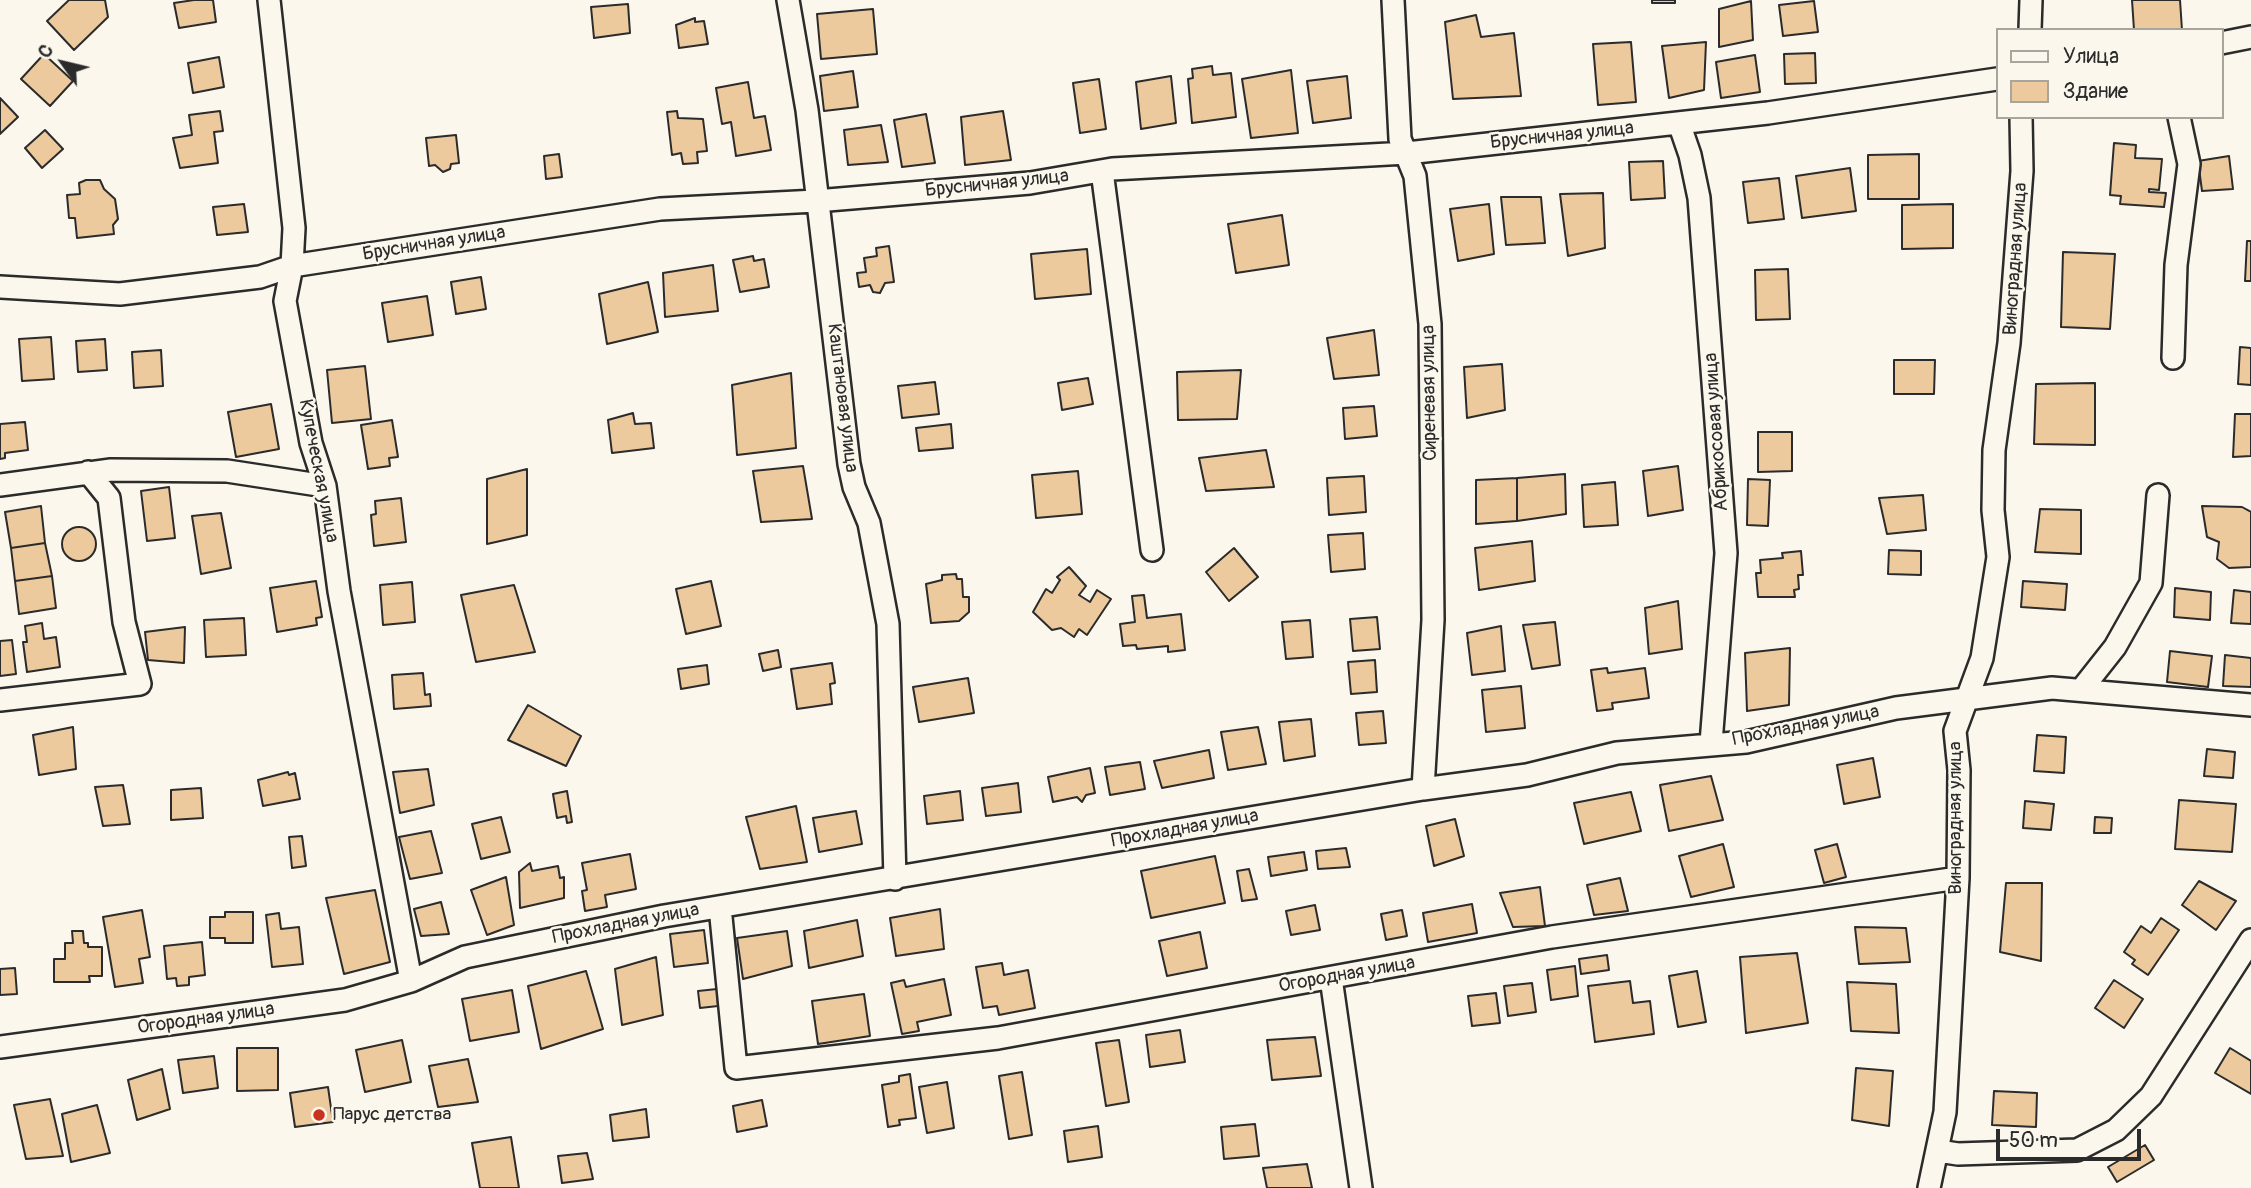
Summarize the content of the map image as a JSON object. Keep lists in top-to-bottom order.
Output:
{
  "streets": {
    "street": [
      "Брусничная улица",
      "Виноградная улица",
      "Сиреневая улица",
      "Каштановая улица",
      "Абрикосовая улица",
      "Купеческая улица",
      "Прохладная улица",
      "Огородная улица"
    ]
  },
  "crossings": [
    ["Брусничная улица", "Сиреневая улица"],
    ["Брусничная улица", "Каштановая улица"],
    ["Брусничная улица", "Абрикосовая улица"],
    ["Брусничная улица", "Купеческая улица"],
    ["Виноградная улица", "Прохладная улица"],
    ["Виноградная улица", "Огородная улица"],
    ["Сиреневая улица", "Прохладная улица"],
    ["Каштановая улица", "Прохладная улица"],
    ["Абрикосовая улица", "Прохладная улица"],
    ["Купеческая улица", "Прохладная улица"],
    ["Купеческая улица", "Огородная улица"],
    ["Прохладная улица", "Огородная улица"]
  ],
  "places": ["Парус детства"],
  "legend": ["Улица", "Здание"],
  "scale_bar": "50 m",
  "north": "top left"
}
